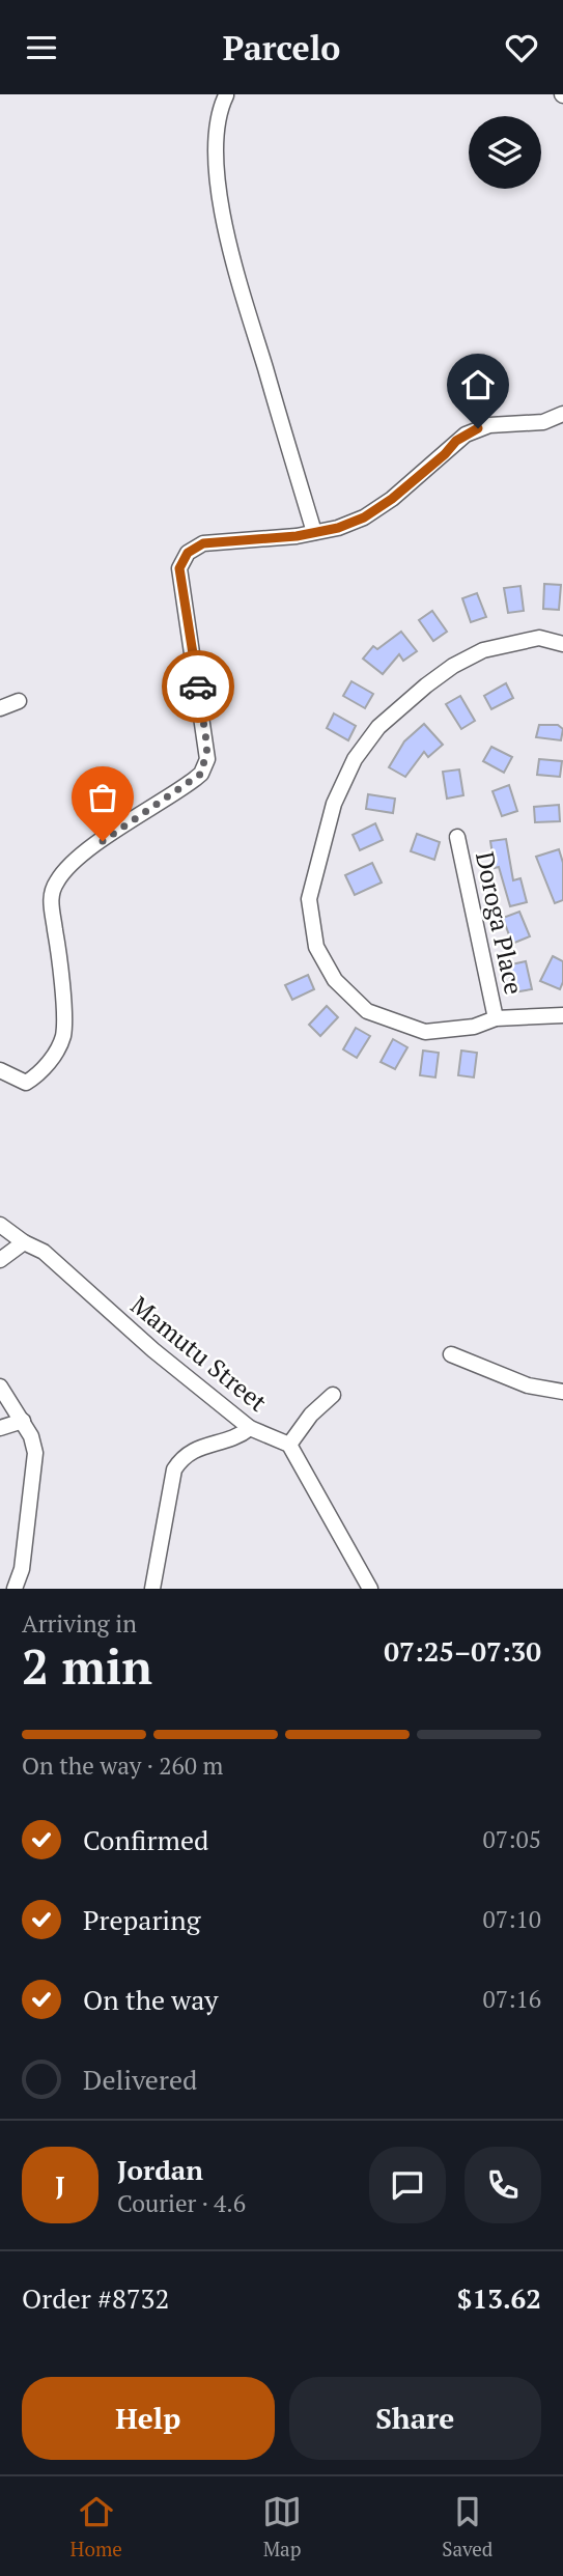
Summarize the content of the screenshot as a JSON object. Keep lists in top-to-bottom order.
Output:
{
  "streets": {
    "street": ["Doroga Place", "Mamutu Street"]
  },
  "page": {
    "header": "Parcelo",
    "heading": ["2 min", "Arriving in", "07:25–07:30"],
    "panel": [
      "Jordan",
      "Courier · 4.6",
      "Order #8732",
      "$13.62"
    ],
    "bar": "On the way · 260 m",
    "list": [
      ["Confirmed", "07:05"],
      ["Preparing", "07:10"],
      ["On the way", "07:16"],
      "Delivered"
    ],
    "round": "J",
    "buttons": ["Help", "Share"],
    "tabs": ["Home", "Map", "Saved"]
  }
}
